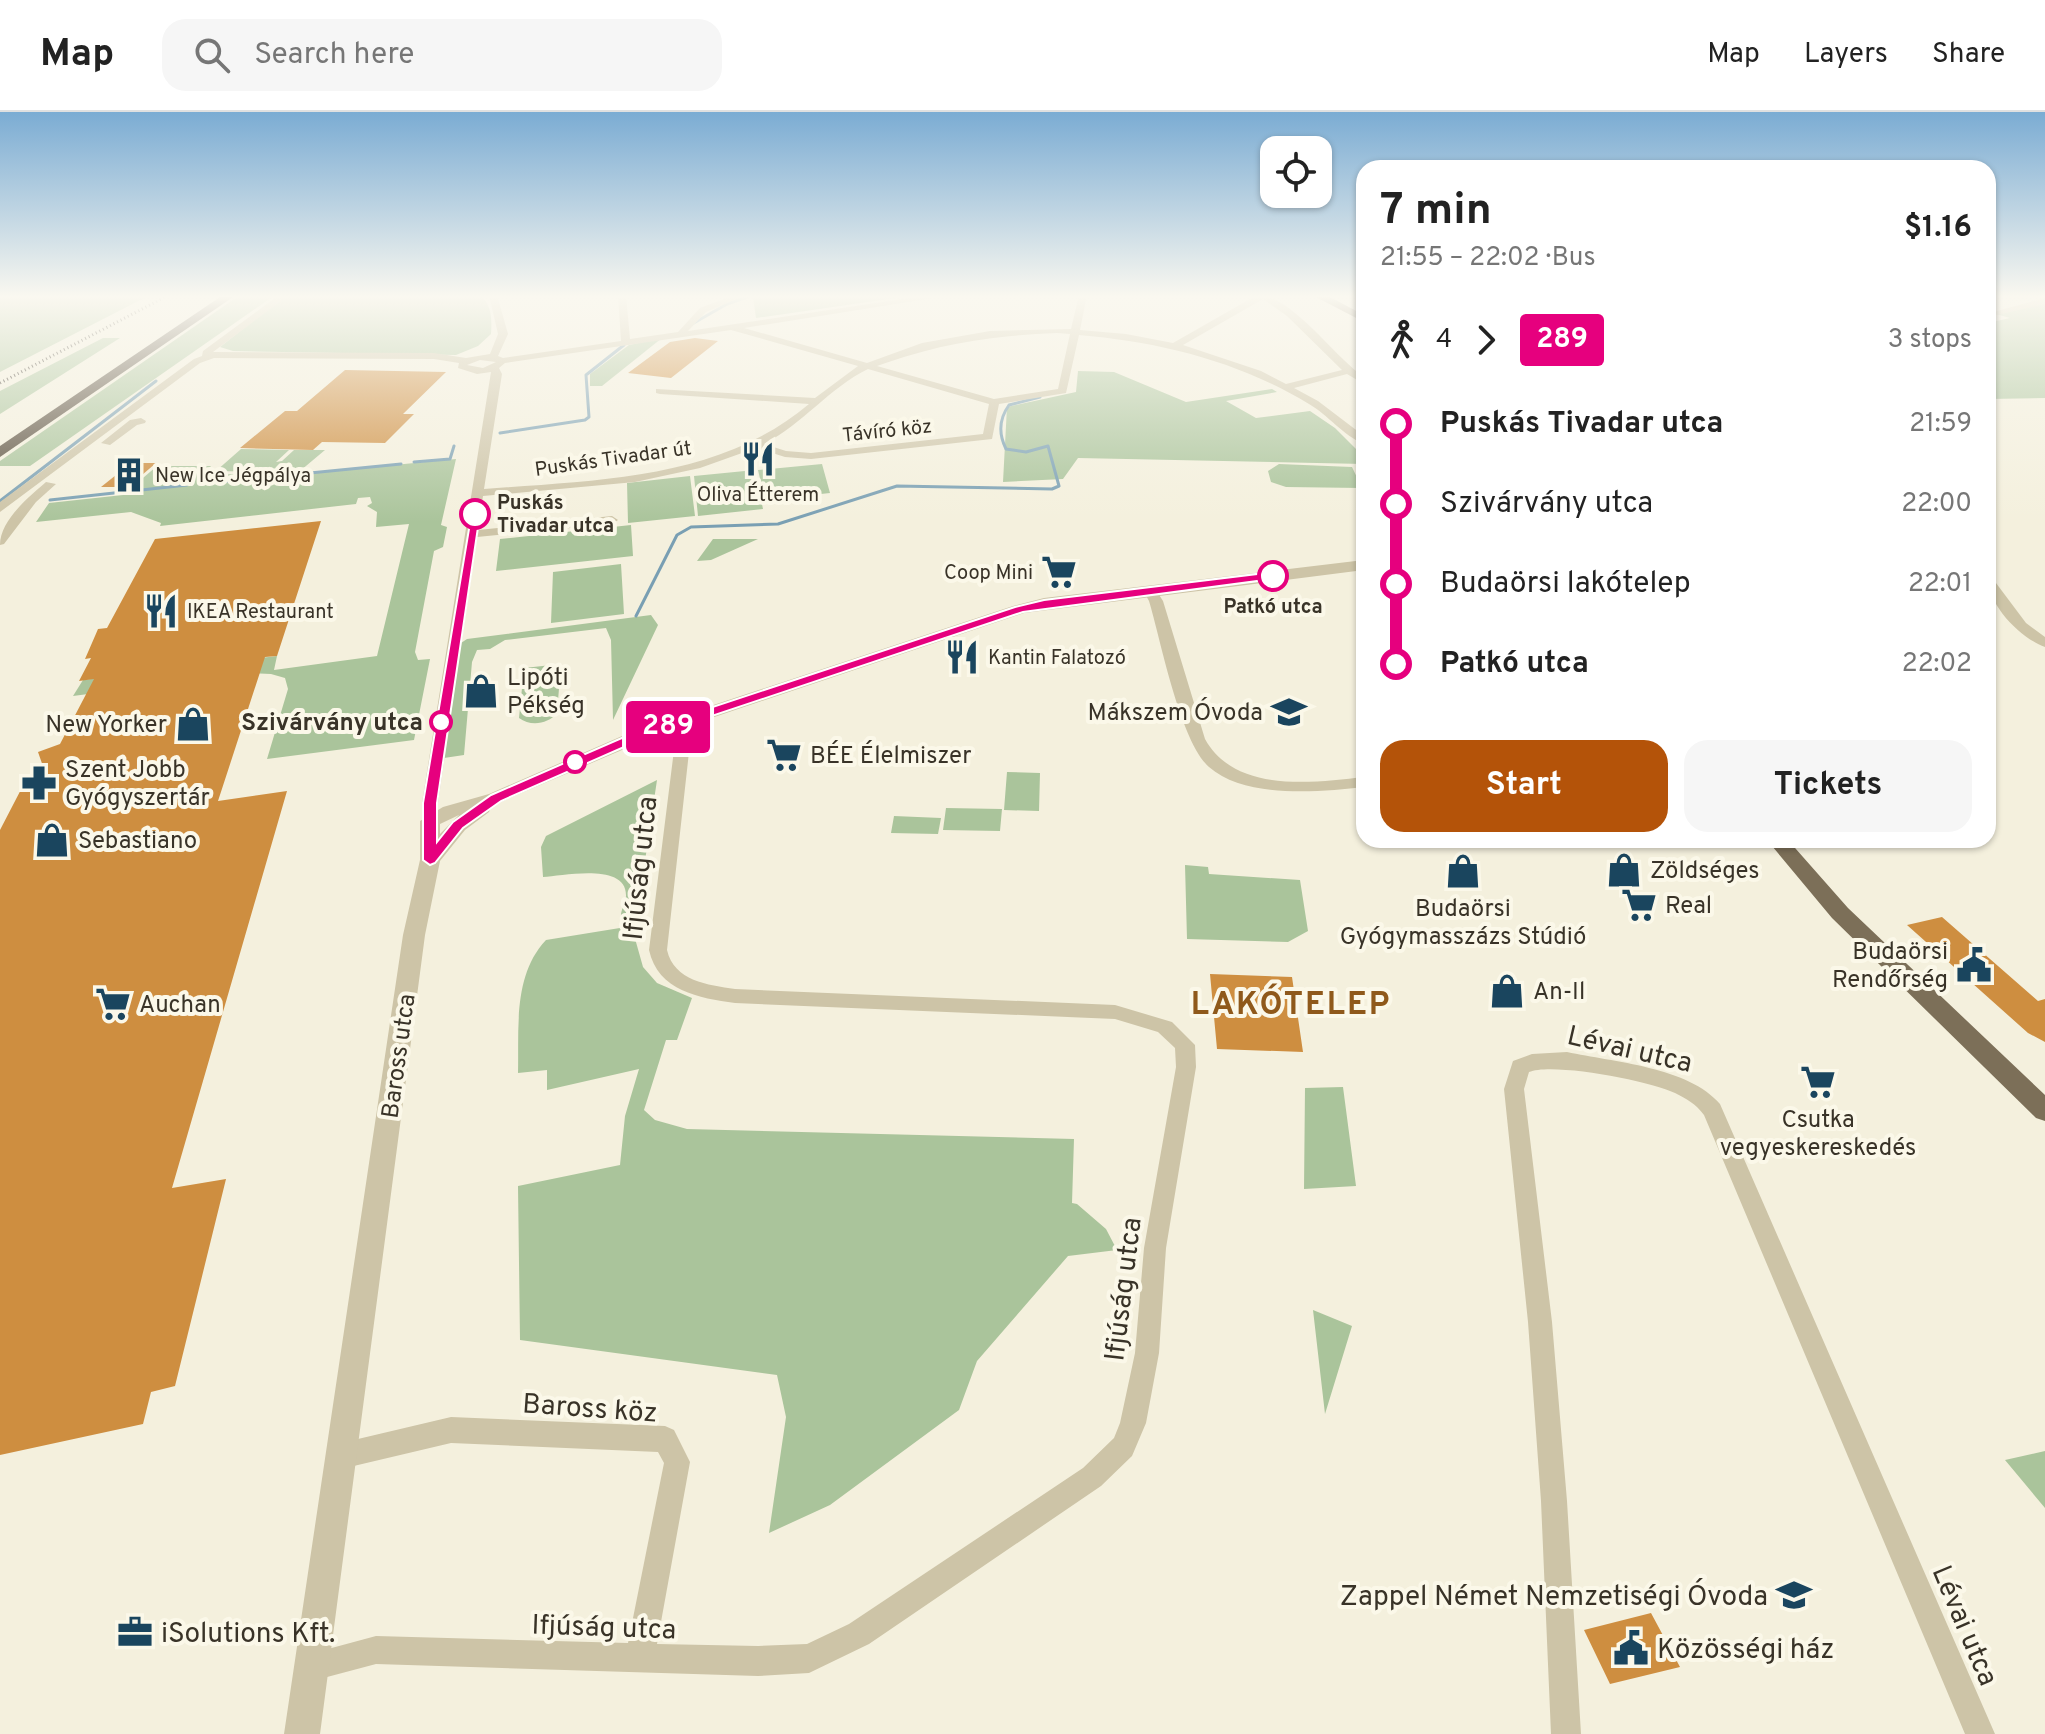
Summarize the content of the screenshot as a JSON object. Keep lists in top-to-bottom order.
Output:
{
  "streets": {
    "street": [
      "Távíró köz",
      "Puskás Tivadar út",
      "Ifjúság utca",
      "Lévai utca",
      "Baross utca",
      "Baross köz"
    ]
  },
  "crossings": [
    ["Távíró köz", "Puskás Tivadar út"],
    ["Puskás Tivadar út", "Baross utca"],
    ["Ifjúság utca", "Baross utca"],
    ["Ifjúság utca", "Baross köz"],
    ["Baross utca", "Baross köz"]
  ],
  "districts": ["LAKÓTELEP"],
  "places": {
    "restaurant": ["Oliva Étterem", "IKEA Restaurant", "Kantin Falatozó"],
    "building": ["New Ice Jégpálya"],
    "other": ["Puskás Tivadar utca", "Patkó utca", "Szivárvány utca"],
    "supermarket": [
      "Coop Mini",
      "BÉE Élelmiszer",
      "Real",
      "Auchan",
      "Csutka vegyeskereskedés"
    ],
    "shop": [
      "Lipóti Pékség",
      "New Yorker",
      "Sebastiano",
      "Zöldséges",
      "Budaörsi Gyógymasszázs Stúdió",
      "An-Il"
    ],
    "school or university": ["Mákszem Óvoda", "Zappel Német Nemzetiségi Óvoda"],
    "pharmacy": ["Szent Jobb Gyógyszertár"],
    "public building": ["Budaörsi Rendőrség", "Közösségi ház"],
    "office": ["iSolutions Kft."]
  },
  "lines": ["bus line 289"],
  "page": {
    "header": "Map",
    "search": "Search here",
    "nav": ["Map", "Layers", "Share"],
    "on_map": "289",
    "heading": ["7 min", "21:55 – 22:02 · Bus", "$1.16"],
    "legs": ["4", "289", "3 stops"],
    "list": [
      {
        "name": "Puskás Tivadar utca",
        "value": "21:59"
      },
      {
        "name": "Szivárvány utca",
        "value": "22:00"
      },
      {
        "name": "Budaörsi lakótelep",
        "value": "22:01"
      },
      {
        "name": "Patkó utca",
        "value": "22:02"
      }
    ],
    "buttons": ["Start", "Tickets"]
  }
}
